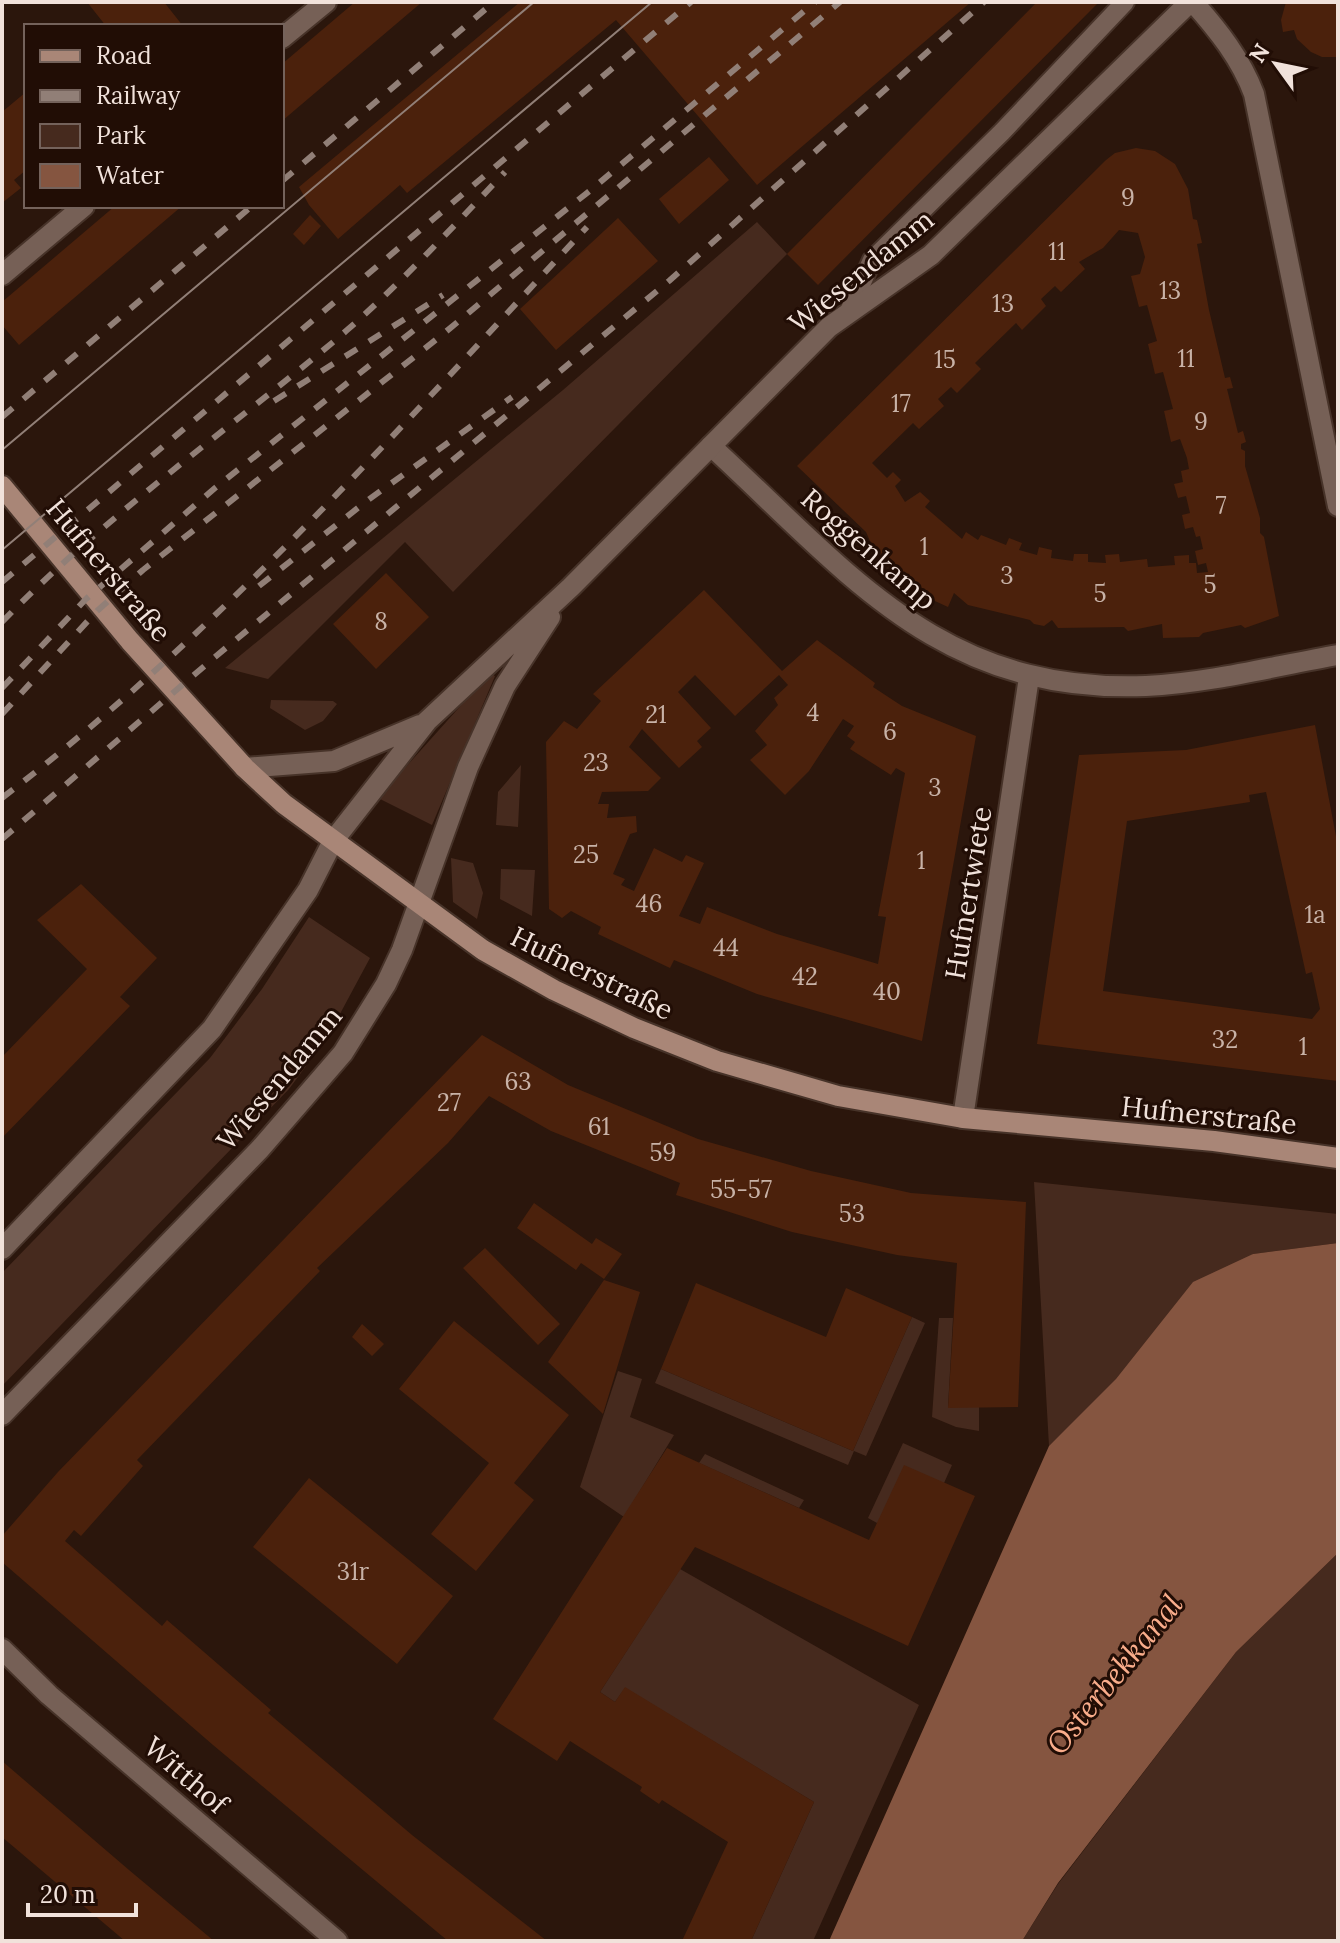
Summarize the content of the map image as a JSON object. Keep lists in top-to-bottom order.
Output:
{
  "streets": {
    "main road": ["Hufnerstraße"],
    "street": [
      "Wiesendamm",
      "Roggenkamp",
      "Hufnertwiete",
      "Witthof"
    ]
  },
  "crossings": [
    ["Wiesendamm", "Roggenkamp"],
    ["Wiesendamm", "Hufnerstraße"],
    ["Roggenkamp", "Hufnertwiete"],
    ["Hufnerstraße", "Hufnertwiete"]
  ],
  "water": ["Osterbekkanal"],
  "house_numbers": [
    "9",
    "11",
    "13",
    "13",
    "11",
    "15",
    "17",
    "9",
    "7",
    "1",
    "3",
    "5",
    "5",
    "8",
    "4",
    "21",
    "6",
    "23",
    "3",
    "25",
    "1",
    "46",
    "1a",
    "44",
    "42",
    "40",
    "32",
    "1",
    "63",
    "27",
    "61",
    "59",
    "55-57",
    "53",
    "31r"
  ],
  "legend": [
    "Road",
    "Railway",
    "Park",
    "Water"
  ],
  "scale_bar": "20 m",
  "north": "top left"
}
